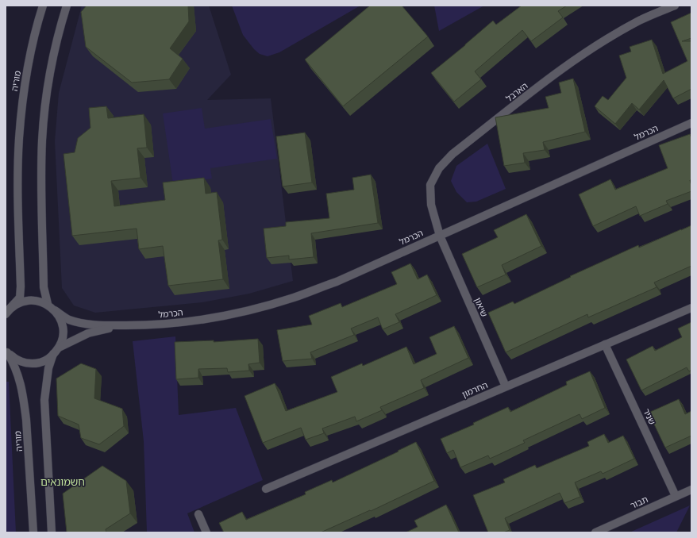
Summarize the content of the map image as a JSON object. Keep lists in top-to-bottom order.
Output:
{
  "streets": {
    "street": [
      "מוריה",
      "הארבל",
      "הכרמל",
      "שיאון",
      "החרמון",
      "שניר",
      "תבור"
    ]
  },
  "crossings": [
    ["הארבל", "הכרמל"],
    ["הארבל", "שיאון"],
    ["הכרמל", "שיאון"],
    ["שיאון", "החרמון"],
    ["החרמון", "שניר"],
    ["שניר", "תבור"]
  ],
  "districts": ["חשמונאים"]
}
